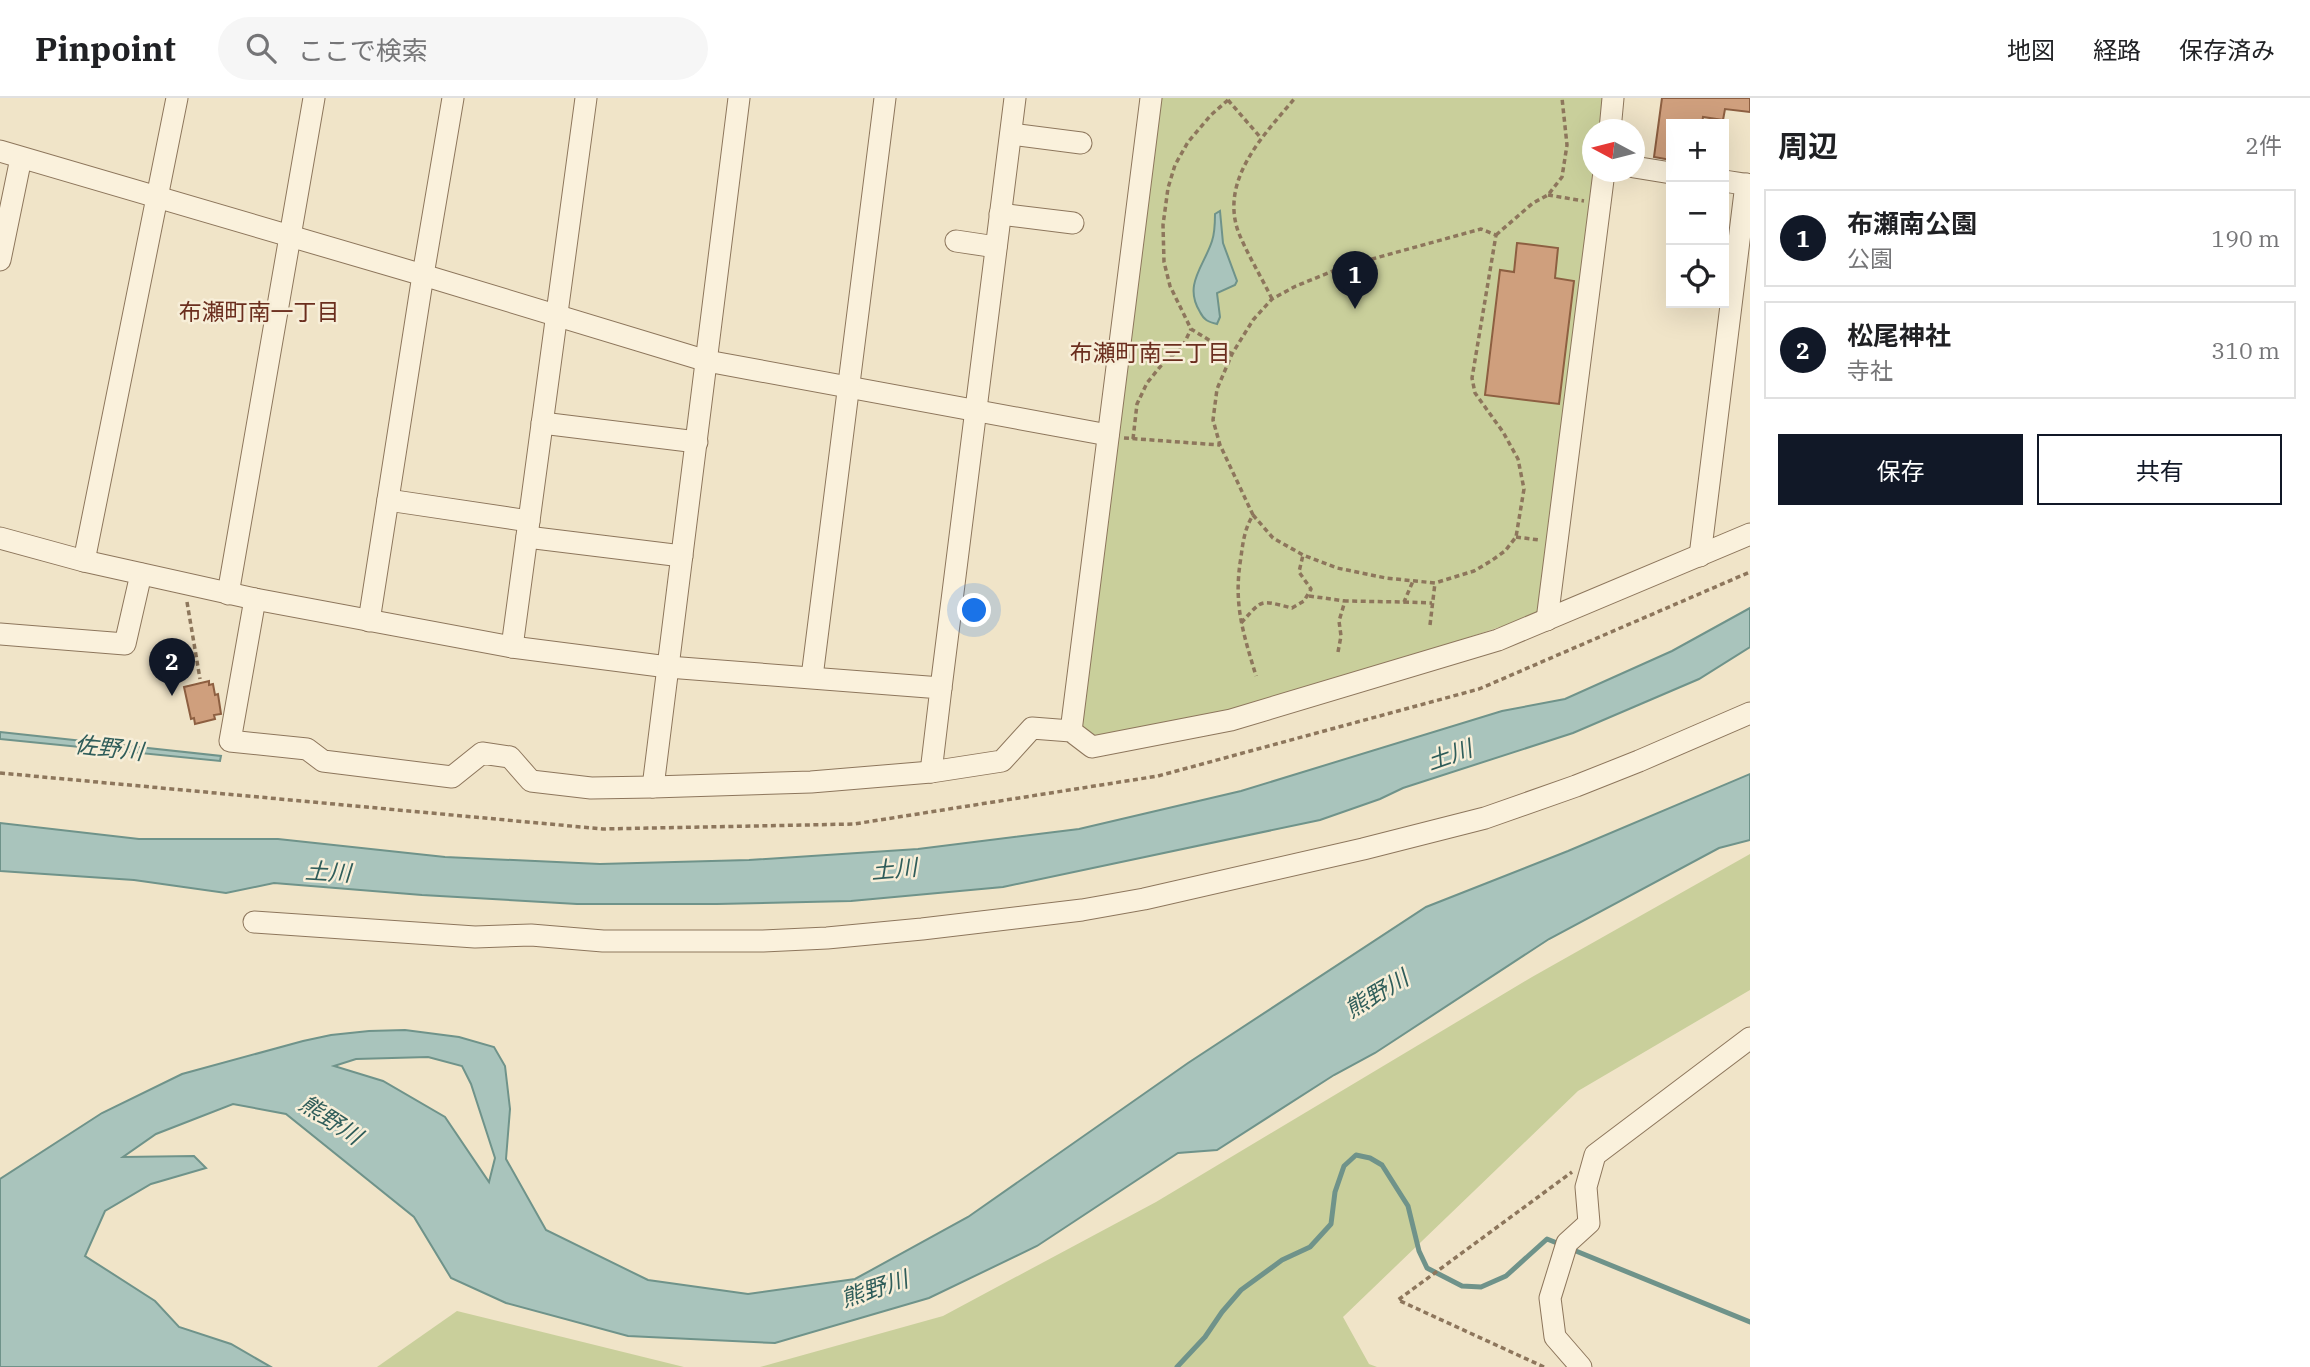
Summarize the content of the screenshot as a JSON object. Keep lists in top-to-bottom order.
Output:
{
  "districts": ["布瀬町南一丁目", "布瀬町南三丁目"],
  "water": ["佐野川", "土川", "熊野川"],
  "north": "left",
  "page": {
    "header": "Pinpoint",
    "search": "ここで検索",
    "nav": ["地図", "経路", "保存済み"],
    "heading": ["周辺", "2件"],
    "map_buttons": ["+", "−"],
    "list": [
      {
        "mark": "1",
        "name": "布瀬南公園",
        "note": "公園",
        "value": "190 m"
      },
      {
        "mark": "2",
        "name": "松尾神社",
        "note": "寺社",
        "value": "310 m"
      }
    ],
    "pins": ["1", "2"],
    "buttons": ["保存", "共有"]
  }
}
